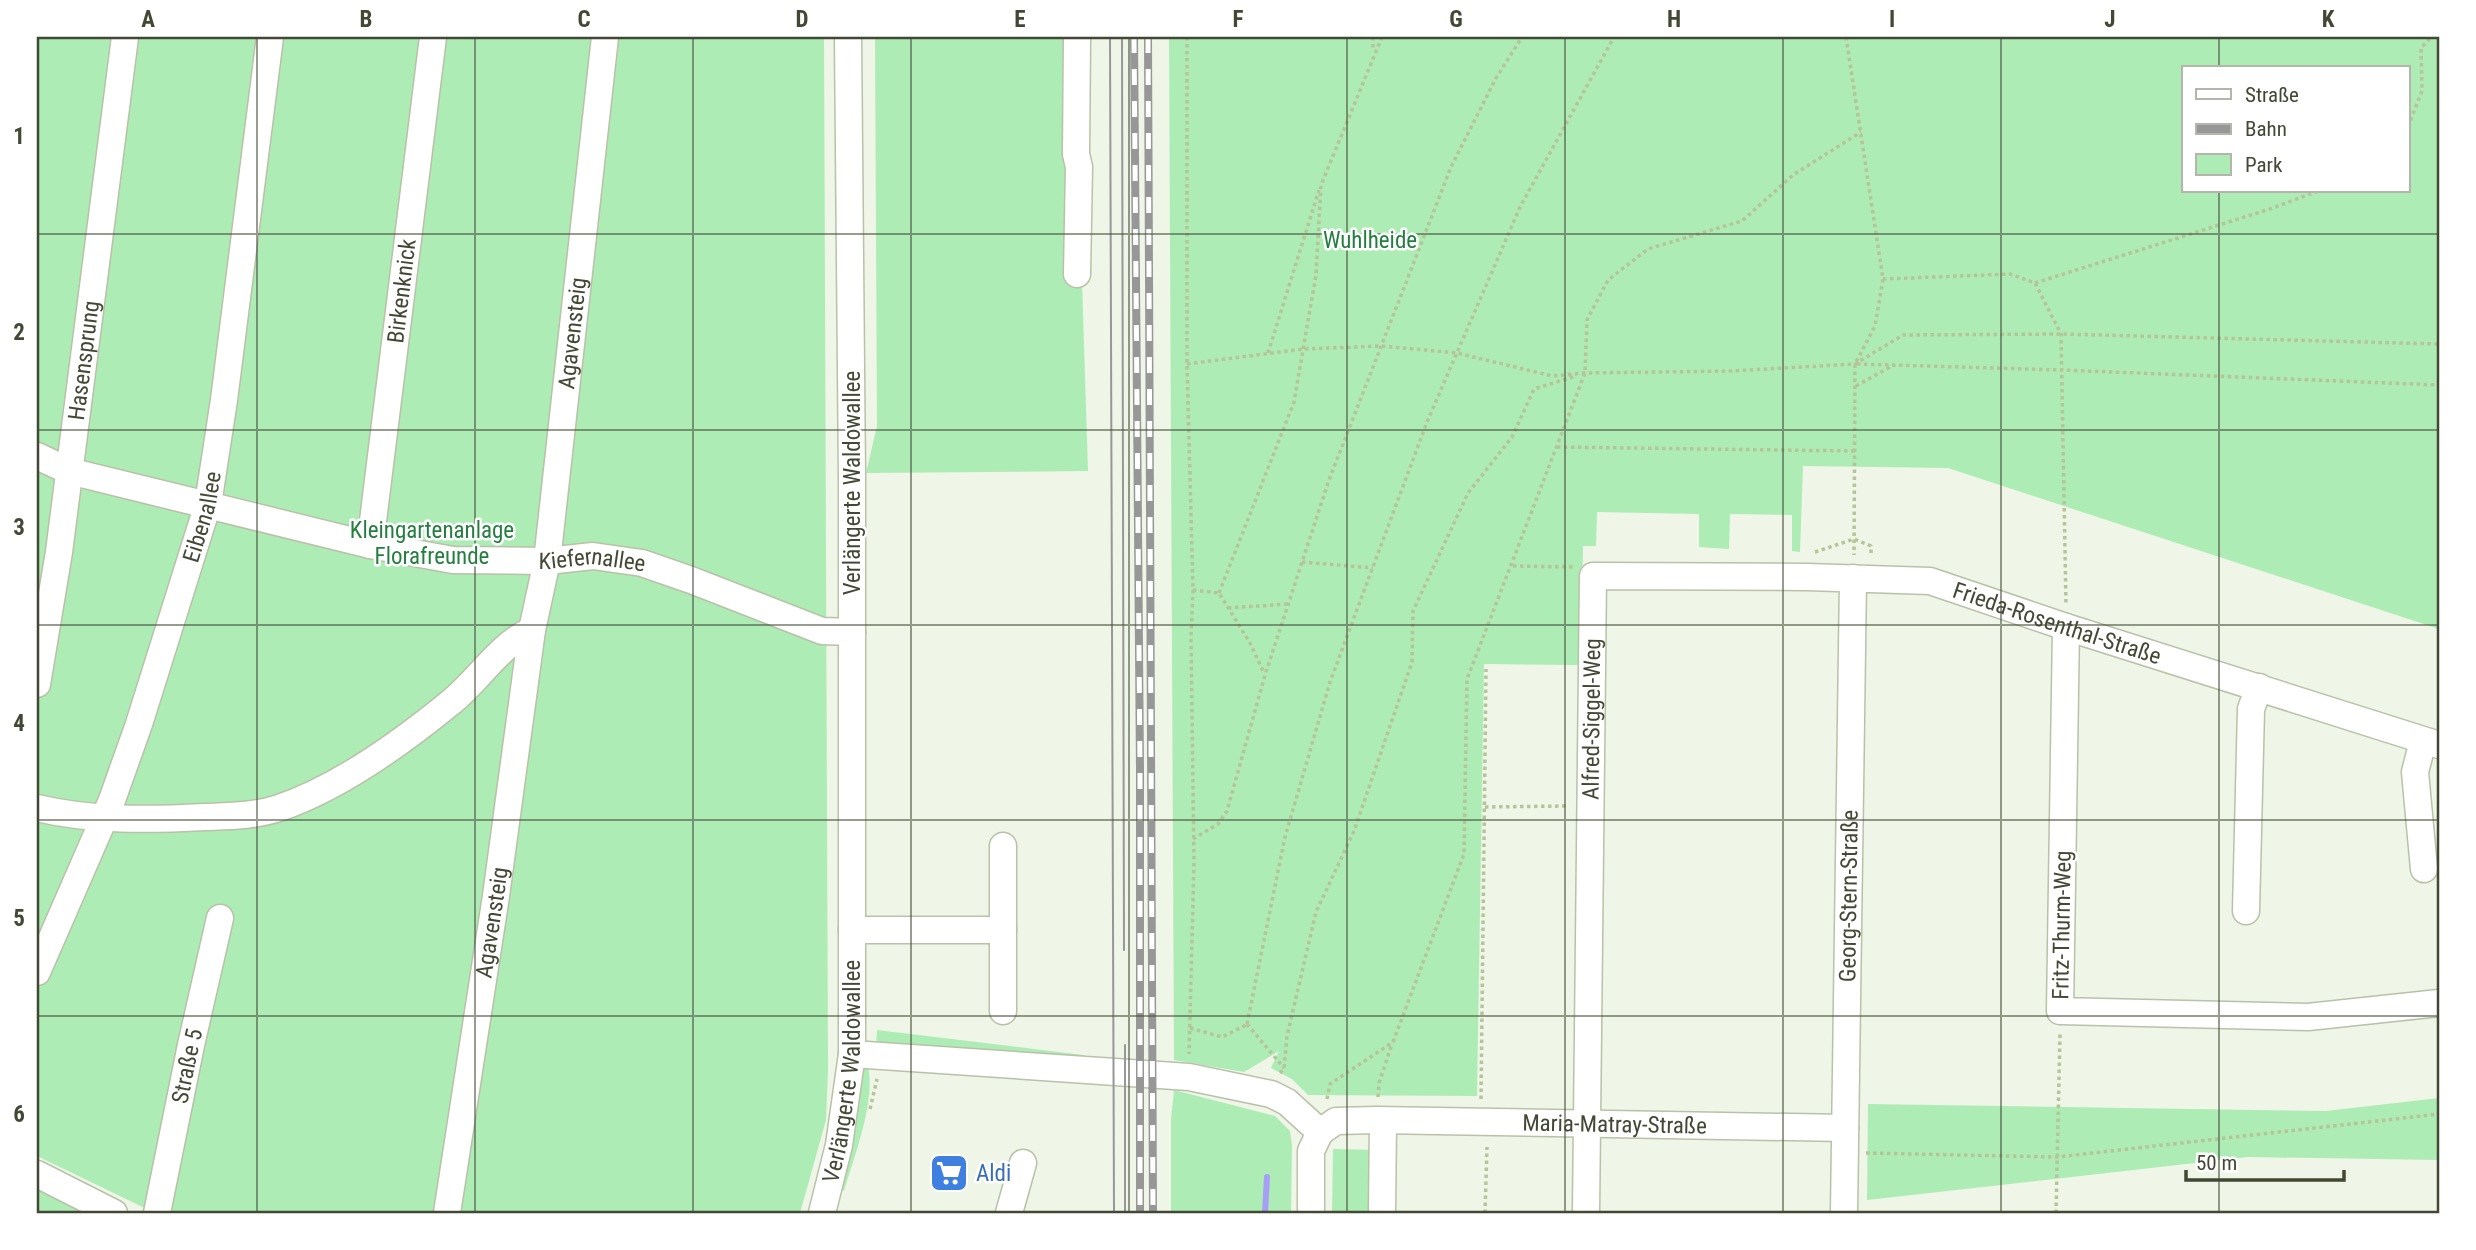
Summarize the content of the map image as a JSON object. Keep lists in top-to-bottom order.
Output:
{
  "streets": {
    "street": [
      "Birkenknick",
      "Agavensteig",
      "Hasensprung",
      "Verlängerte Waldowallee",
      "Eibenallee",
      "Kiefernallee",
      "Frieda-Rosenthal-Straße",
      "Alfred-Siggel-Weg",
      "Georg-Stern-Straße",
      "Fritz-Thurm-Weg",
      "Straße 5",
      "Maria-Matray-Straße"
    ]
  },
  "crossings": [
    ["Birkenknick", "Kiefernallee"],
    ["Agavensteig", "Kiefernallee"],
    ["Hasensprung", "Kiefernallee"],
    ["Verlängerte Waldowallee", "Kiefernallee"],
    ["Eibenallee", "Kiefernallee"],
    ["Frieda-Rosenthal-Straße", "Georg-Stern-Straße"],
    ["Frieda-Rosenthal-Straße", "Fritz-Thurm-Weg"],
    ["Alfred-Siggel-Weg", "Maria-Matray-Straße"],
    ["Georg-Stern-Straße", "Maria-Matray-Straße"]
  ],
  "parks": ["Wuhlheide", "Kleingartenanlage Florafreunde"],
  "places": {
    "supermarket": ["Aldi"]
  },
  "legend": ["Straße", "Bahn", "Park"],
  "scale_bar": "50 m",
  "grid": {
    "columns": [
      "A",
      "B",
      "C",
      "D",
      "E",
      "F",
      "G",
      "H",
      "I",
      "J",
      "K"
    ],
    "rows": [
      "1",
      "2",
      "3",
      "4",
      "5",
      "6"
    ]
  }
}
